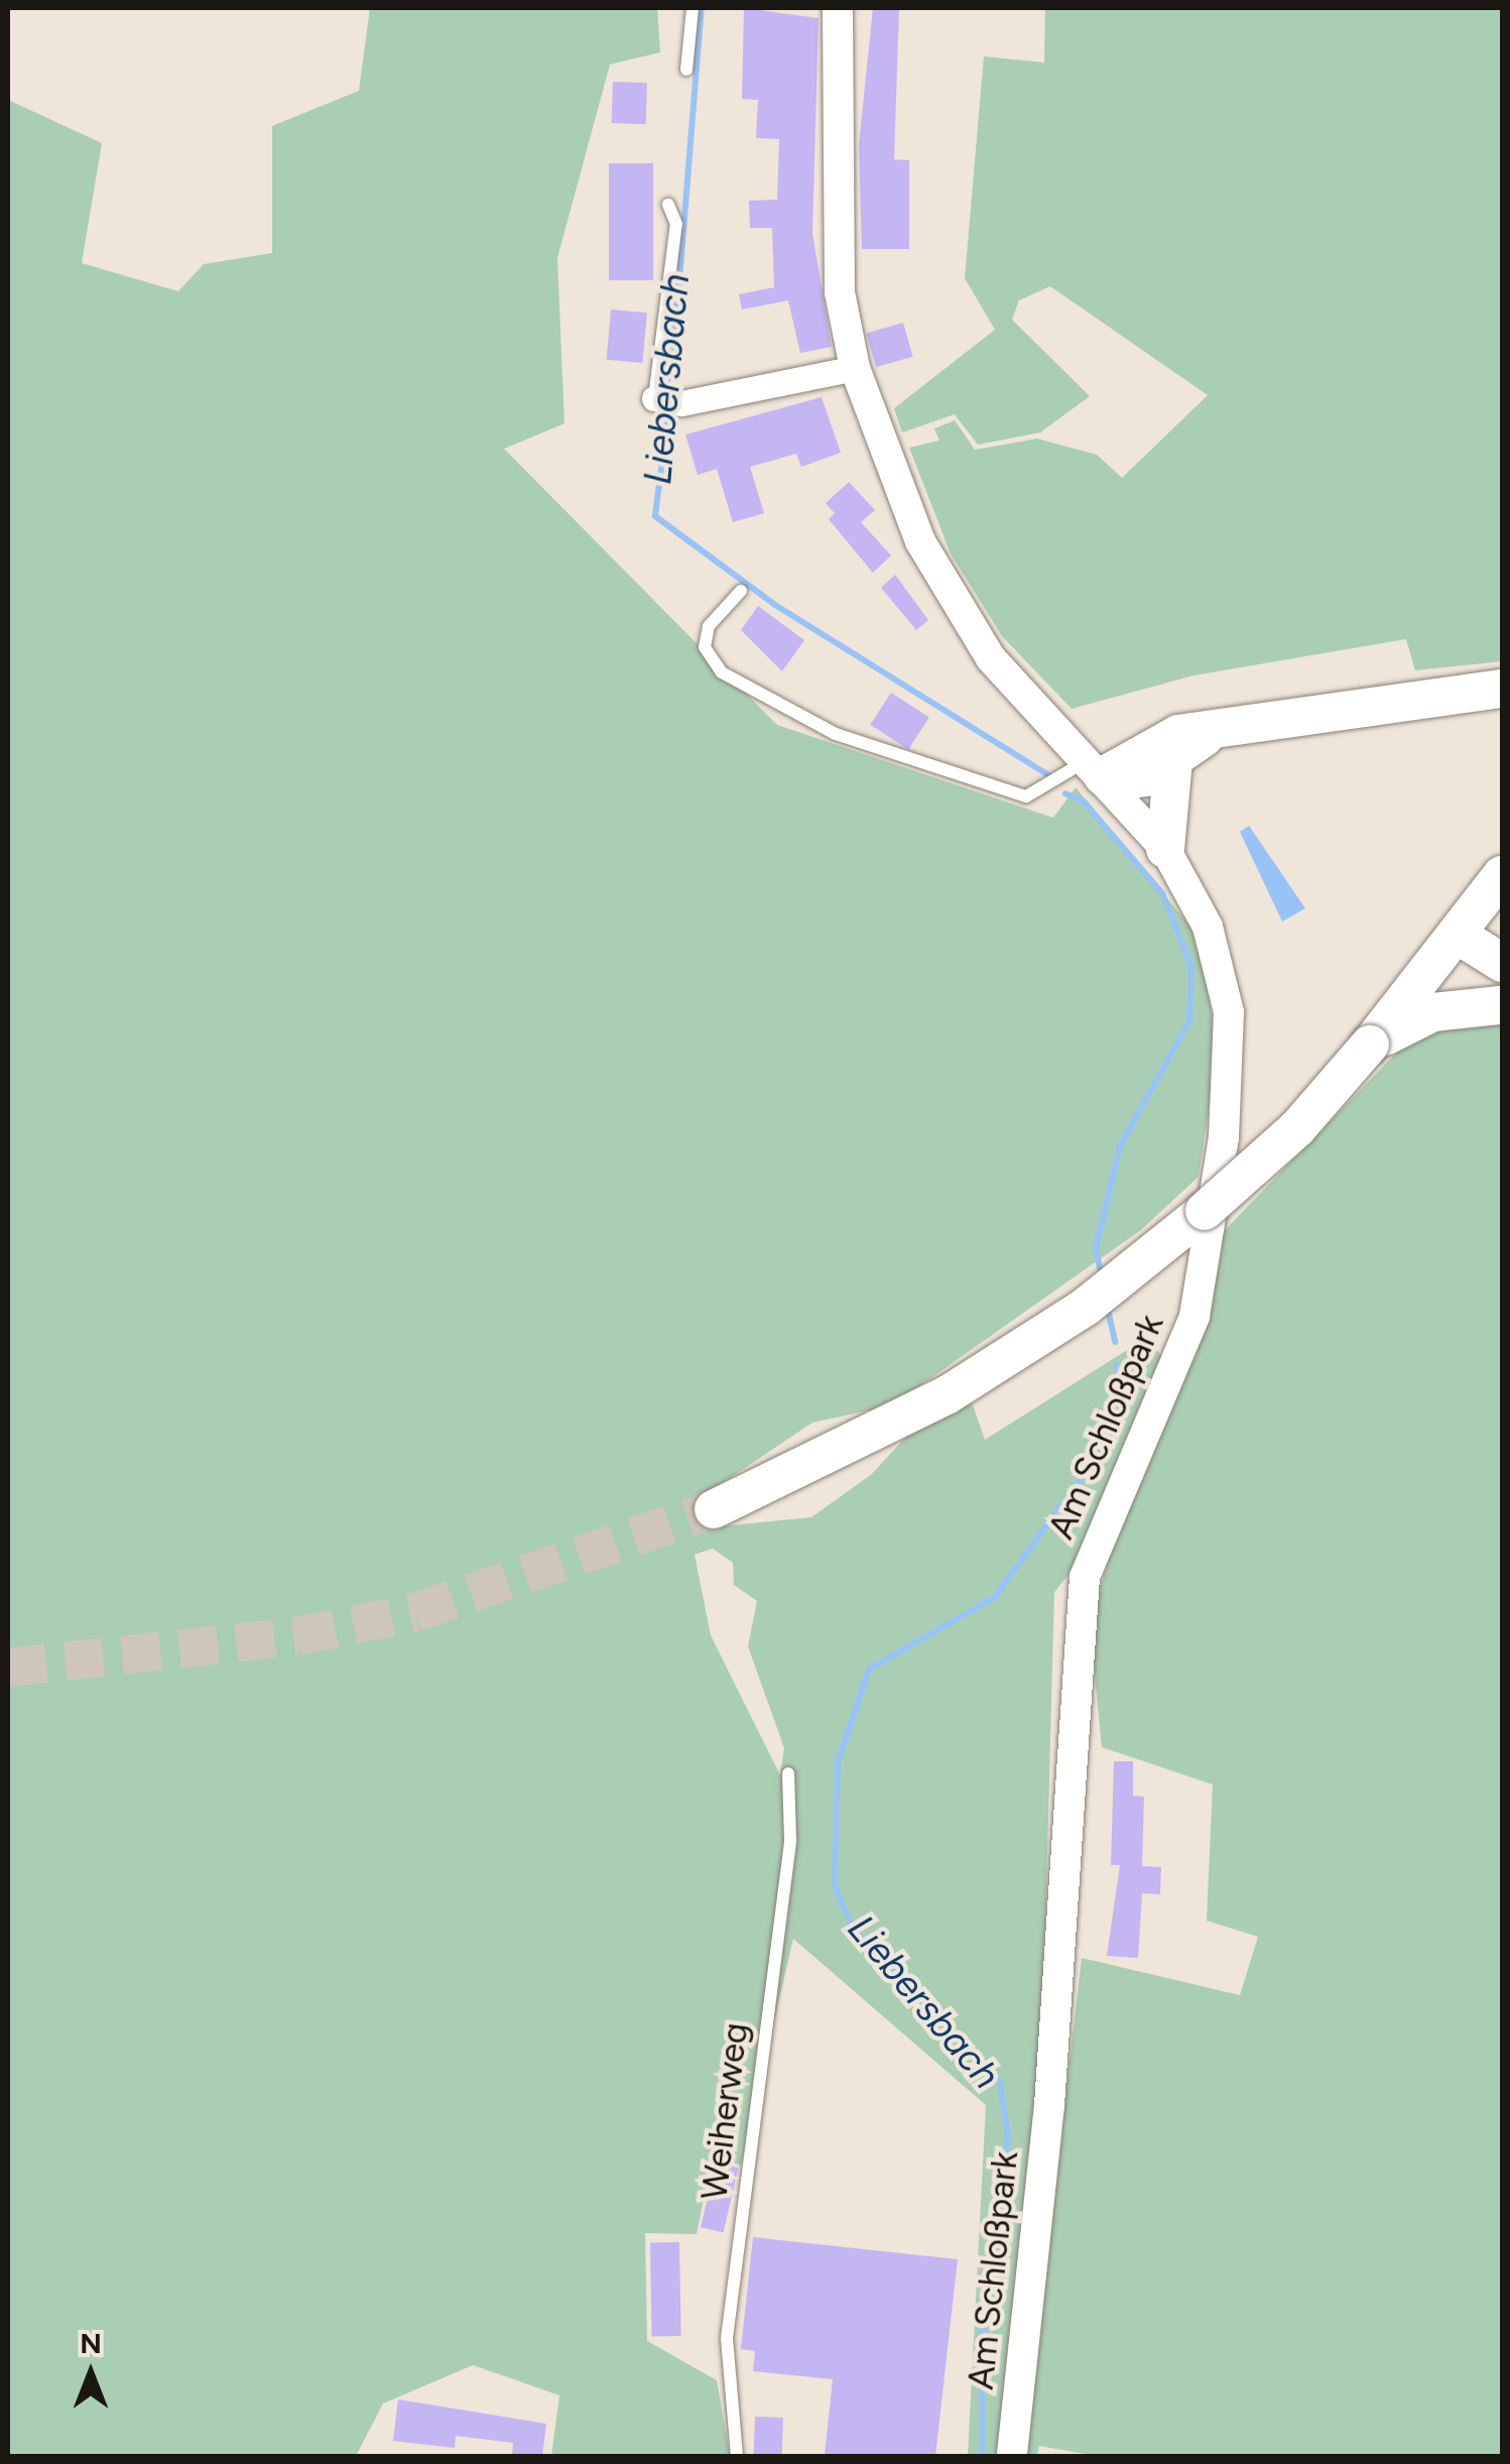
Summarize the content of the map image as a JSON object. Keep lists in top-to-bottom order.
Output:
{
  "streets": {
    "street": ["Am Schloßpark"],
    "lane": ["Weiherweg"]
  },
  "water": ["Liebersbach"],
  "north": "top"
}
